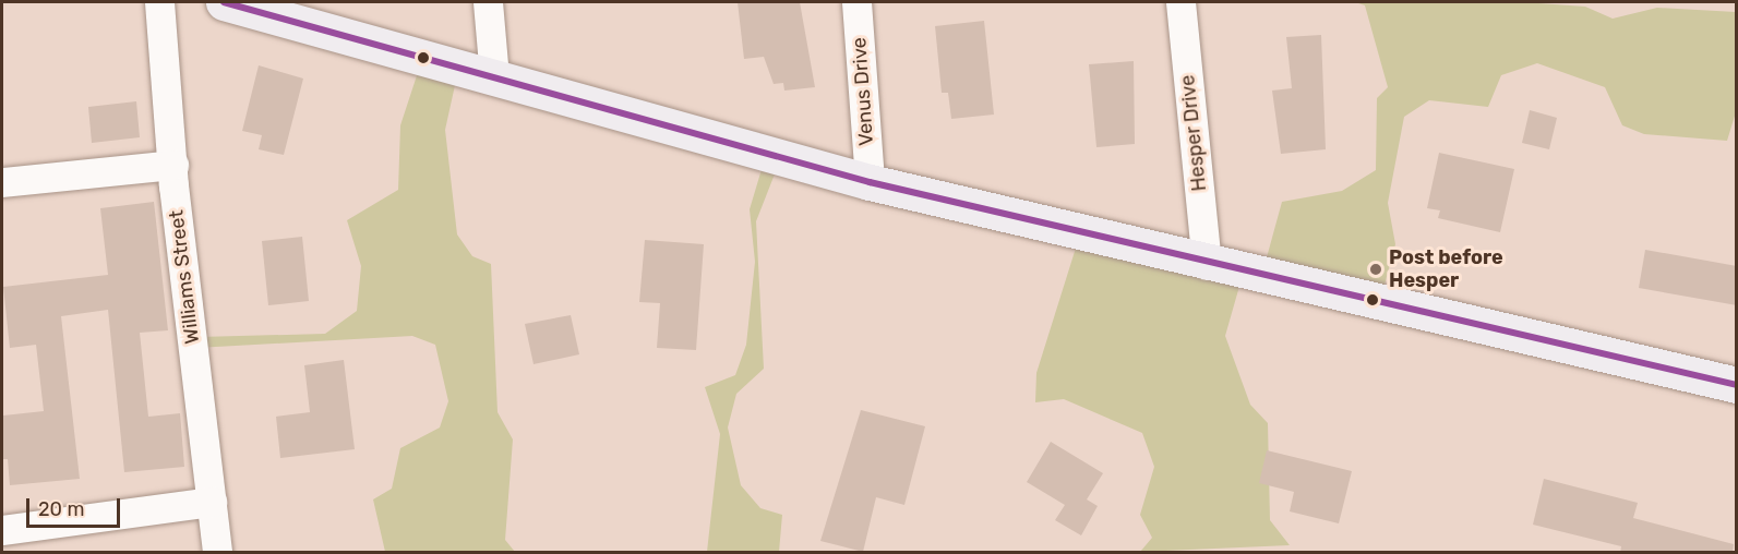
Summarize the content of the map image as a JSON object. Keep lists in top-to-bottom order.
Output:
{
  "streets": {
    "street": ["Venus Drive", "Hesper Drive", "Williams Street"]
  },
  "places": ["Post before Hesper"],
  "scale_bar": "20 m"
}
